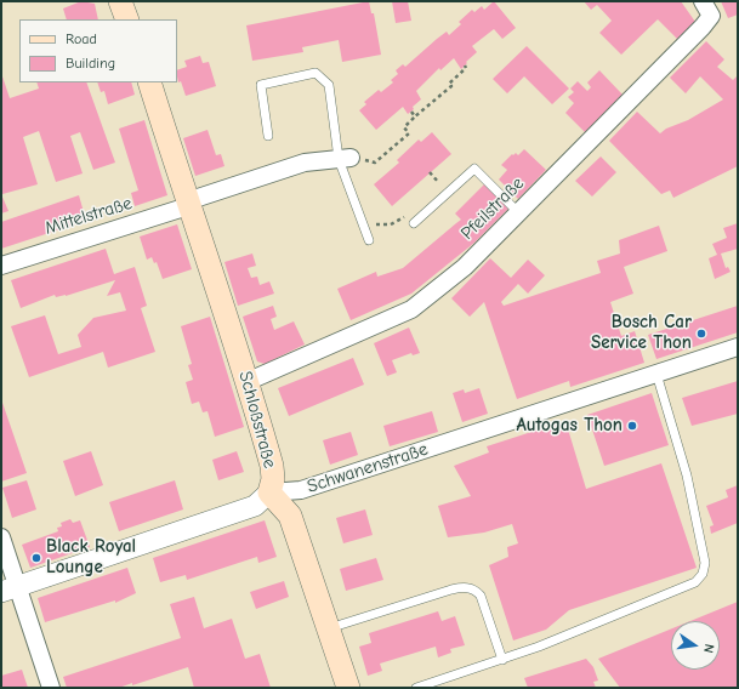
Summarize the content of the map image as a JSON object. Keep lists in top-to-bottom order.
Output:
{
  "streets": {
    "main road": ["Schloßstraße"],
    "street": ["Pfeilstraße", "Mittelstraße", "Schwanenstraße"]
  },
  "crossings": [
    ["Pfeilstraße", "Schloßstraße"],
    ["Mittelstraße", "Schloßstraße"],
    ["Schloßstraße", "Schwanenstraße"]
  ],
  "places": ["Bosch Car Service Thon", "Autogas Thon", "Black Royal Lounge"],
  "legend": ["Road", "Building"],
  "north": "right"
}
